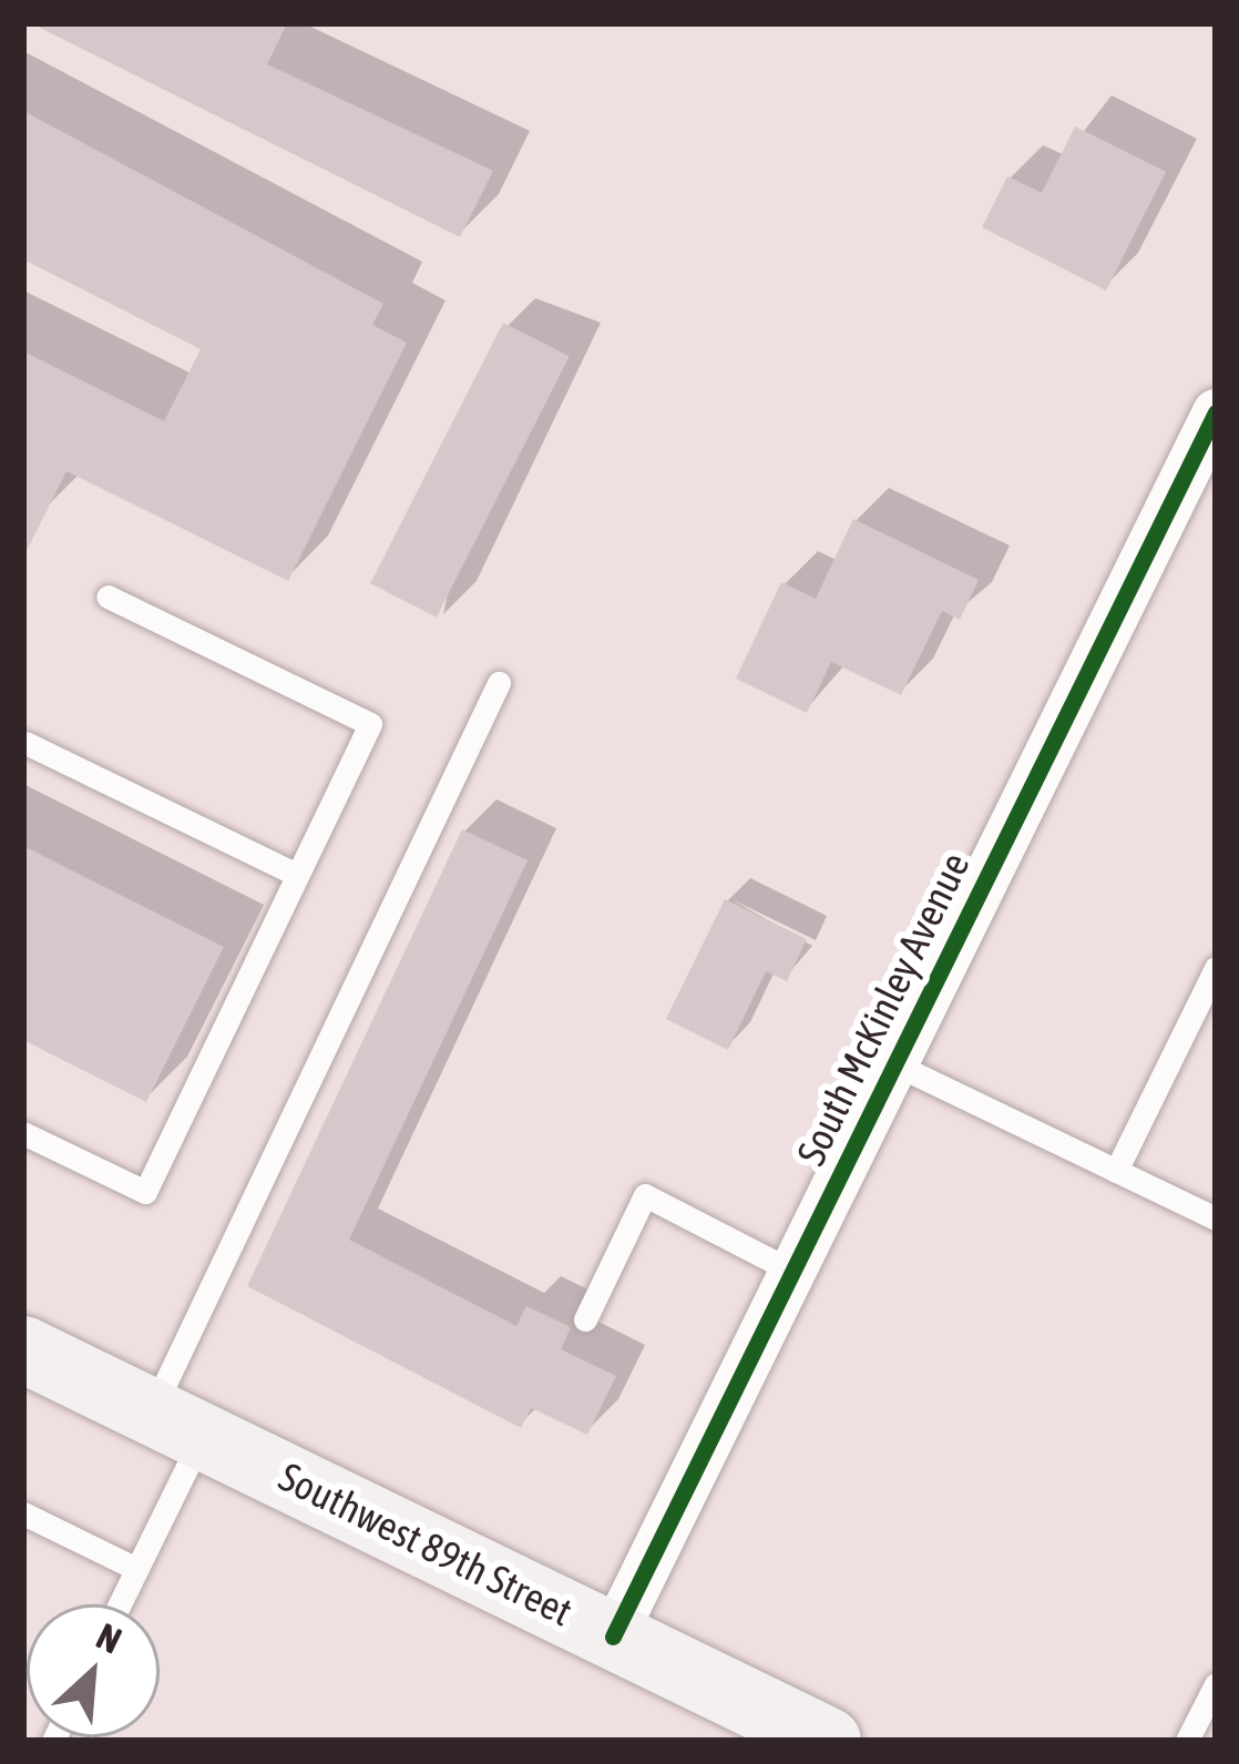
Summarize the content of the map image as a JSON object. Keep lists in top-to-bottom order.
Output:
{
  "streets": {
    "main road": ["Southwest 89th Street"],
    "street": ["South McKinley Avenue"]
  },
  "crossings": [
    ["South McKinley Avenue", "Southwest 89th Street"]
  ],
  "north": "top right"
}
